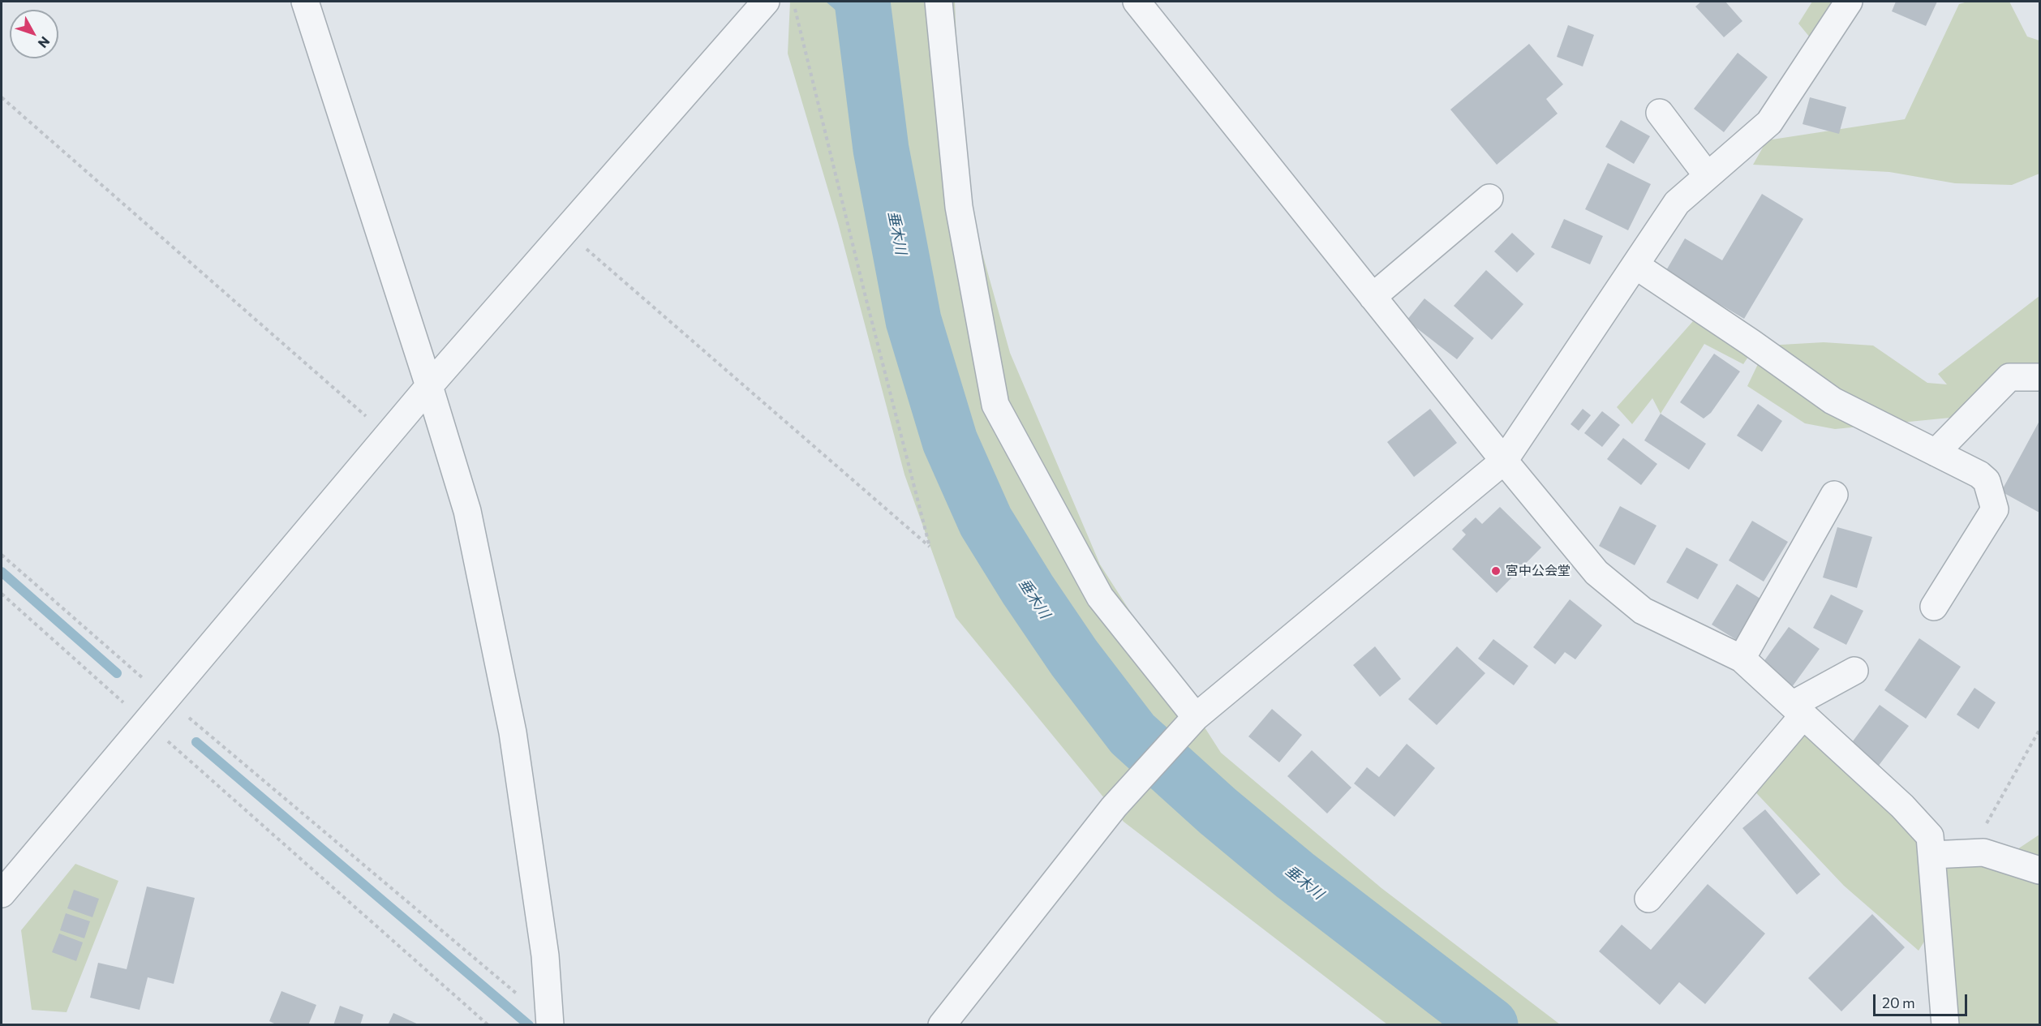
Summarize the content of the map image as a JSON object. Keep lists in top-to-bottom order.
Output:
{
  "water": ["垂木川"],
  "places": ["宮中公会堂"],
  "scale_bar": "20 m",
  "north": "bottom right"
}
